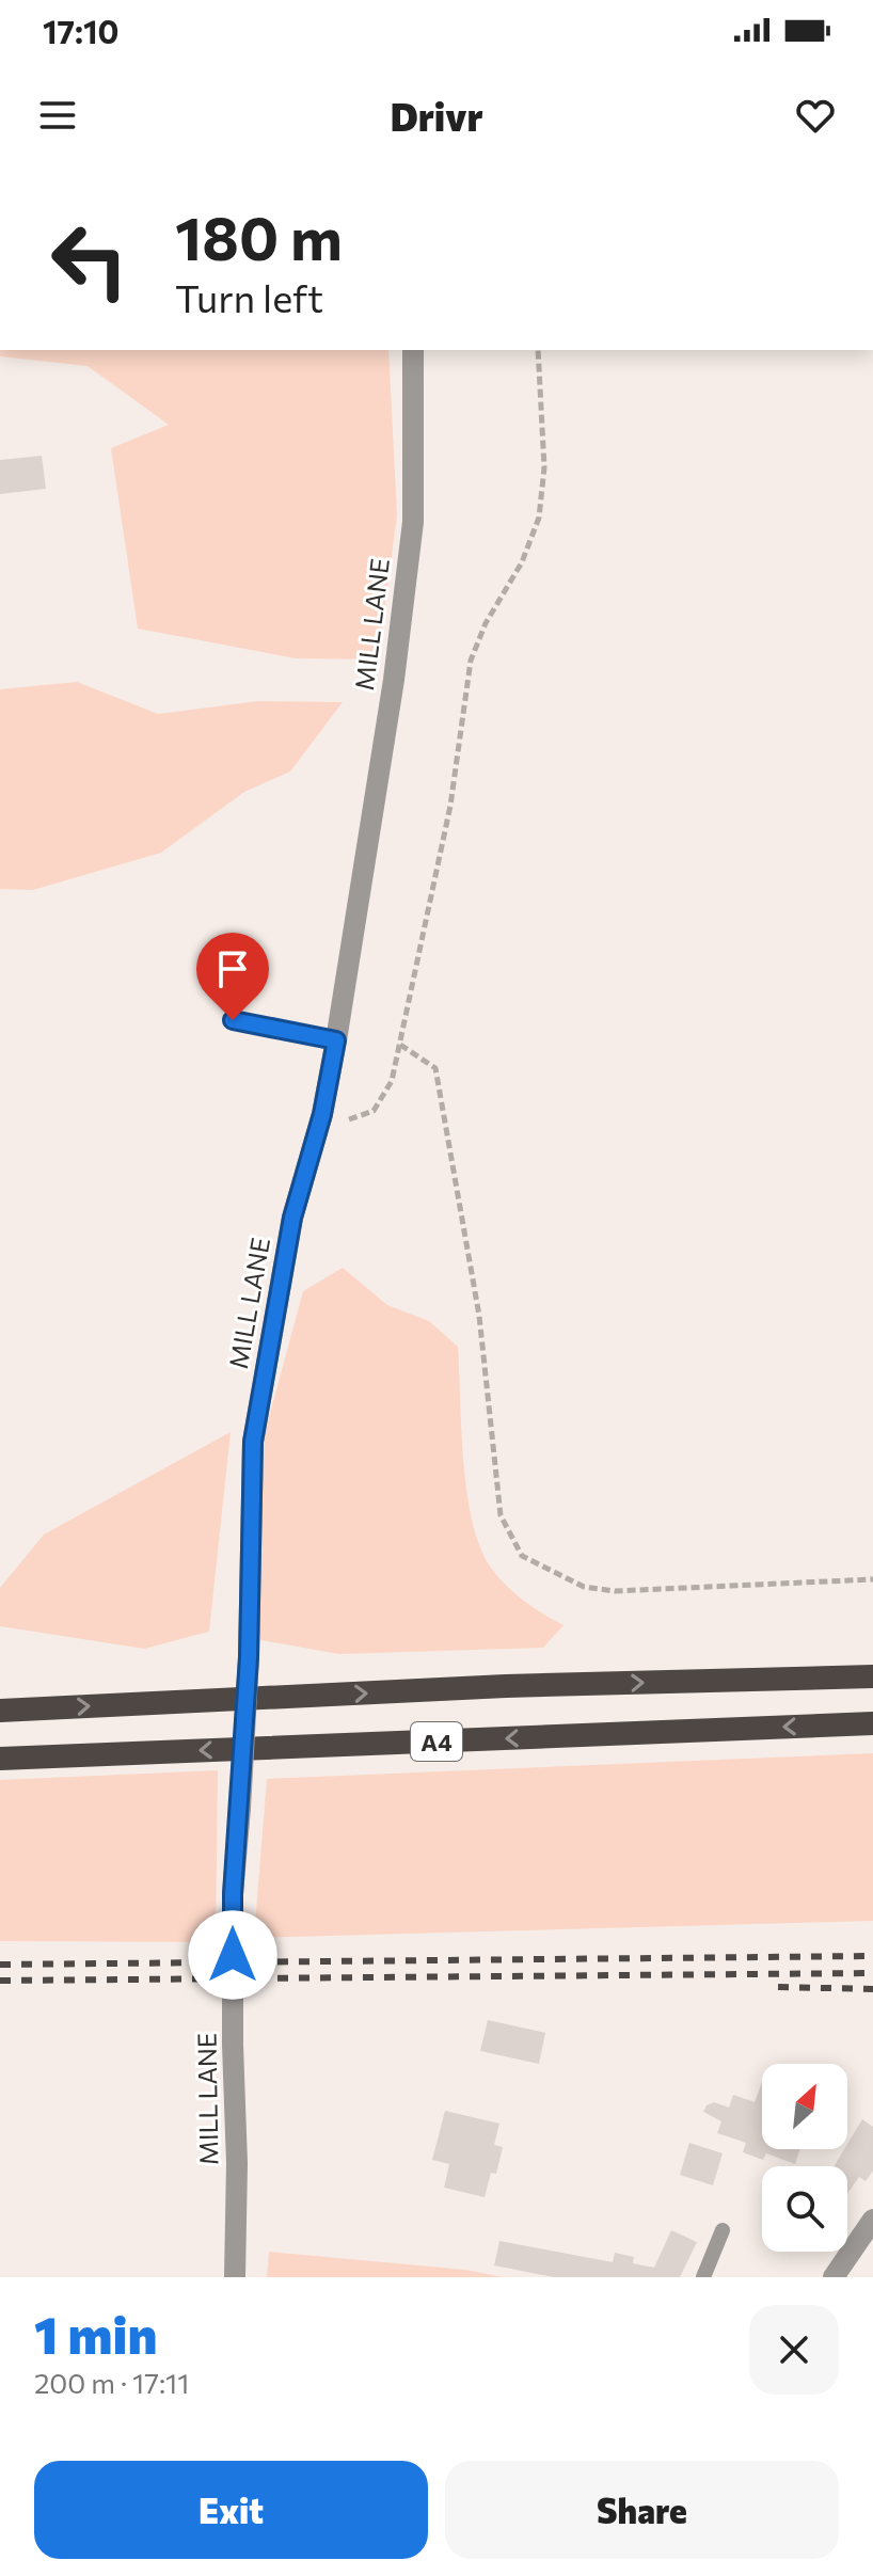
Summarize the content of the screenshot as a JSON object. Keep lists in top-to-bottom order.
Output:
{
  "streets": {
    "highway": ["A4"],
    "street": ["MILL LANE"]
  },
  "north": "top right",
  "page": {
    "status": "17:10",
    "header": "Drivr",
    "turn": ["180 m", "Turn left"],
    "heading": ["1 min", "200 m · 17:11"],
    "buttons": ["Exit", "Share"]
  }
}
